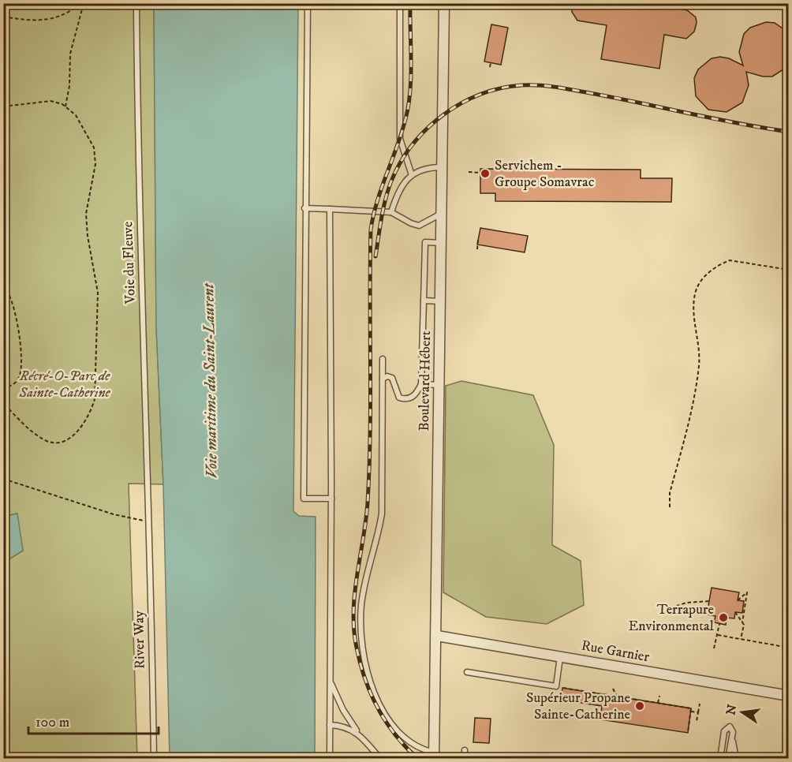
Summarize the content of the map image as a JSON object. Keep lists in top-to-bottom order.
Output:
{
  "streets": {
    "street": ["Boulevard Hébert", "Rue Garnier"],
    "lane": ["Voie du Fleuve", "River Way"]
  },
  "crossings": [
    ["Voie du Fleuve", "River Way"],
    ["Boulevard Hébert", "Rue Garnier"]
  ],
  "water": ["Voie maritime du Saint-Laurent"],
  "parks": ["Récré-O-Parc de Sainte-Catherine"],
  "places": ["Servichem - Groupe Somavrac", "Terrapure Environmental", "Supérieur Propane Sainte-Catherine"],
  "scale_bar": "100 m",
  "north": "left"
}
